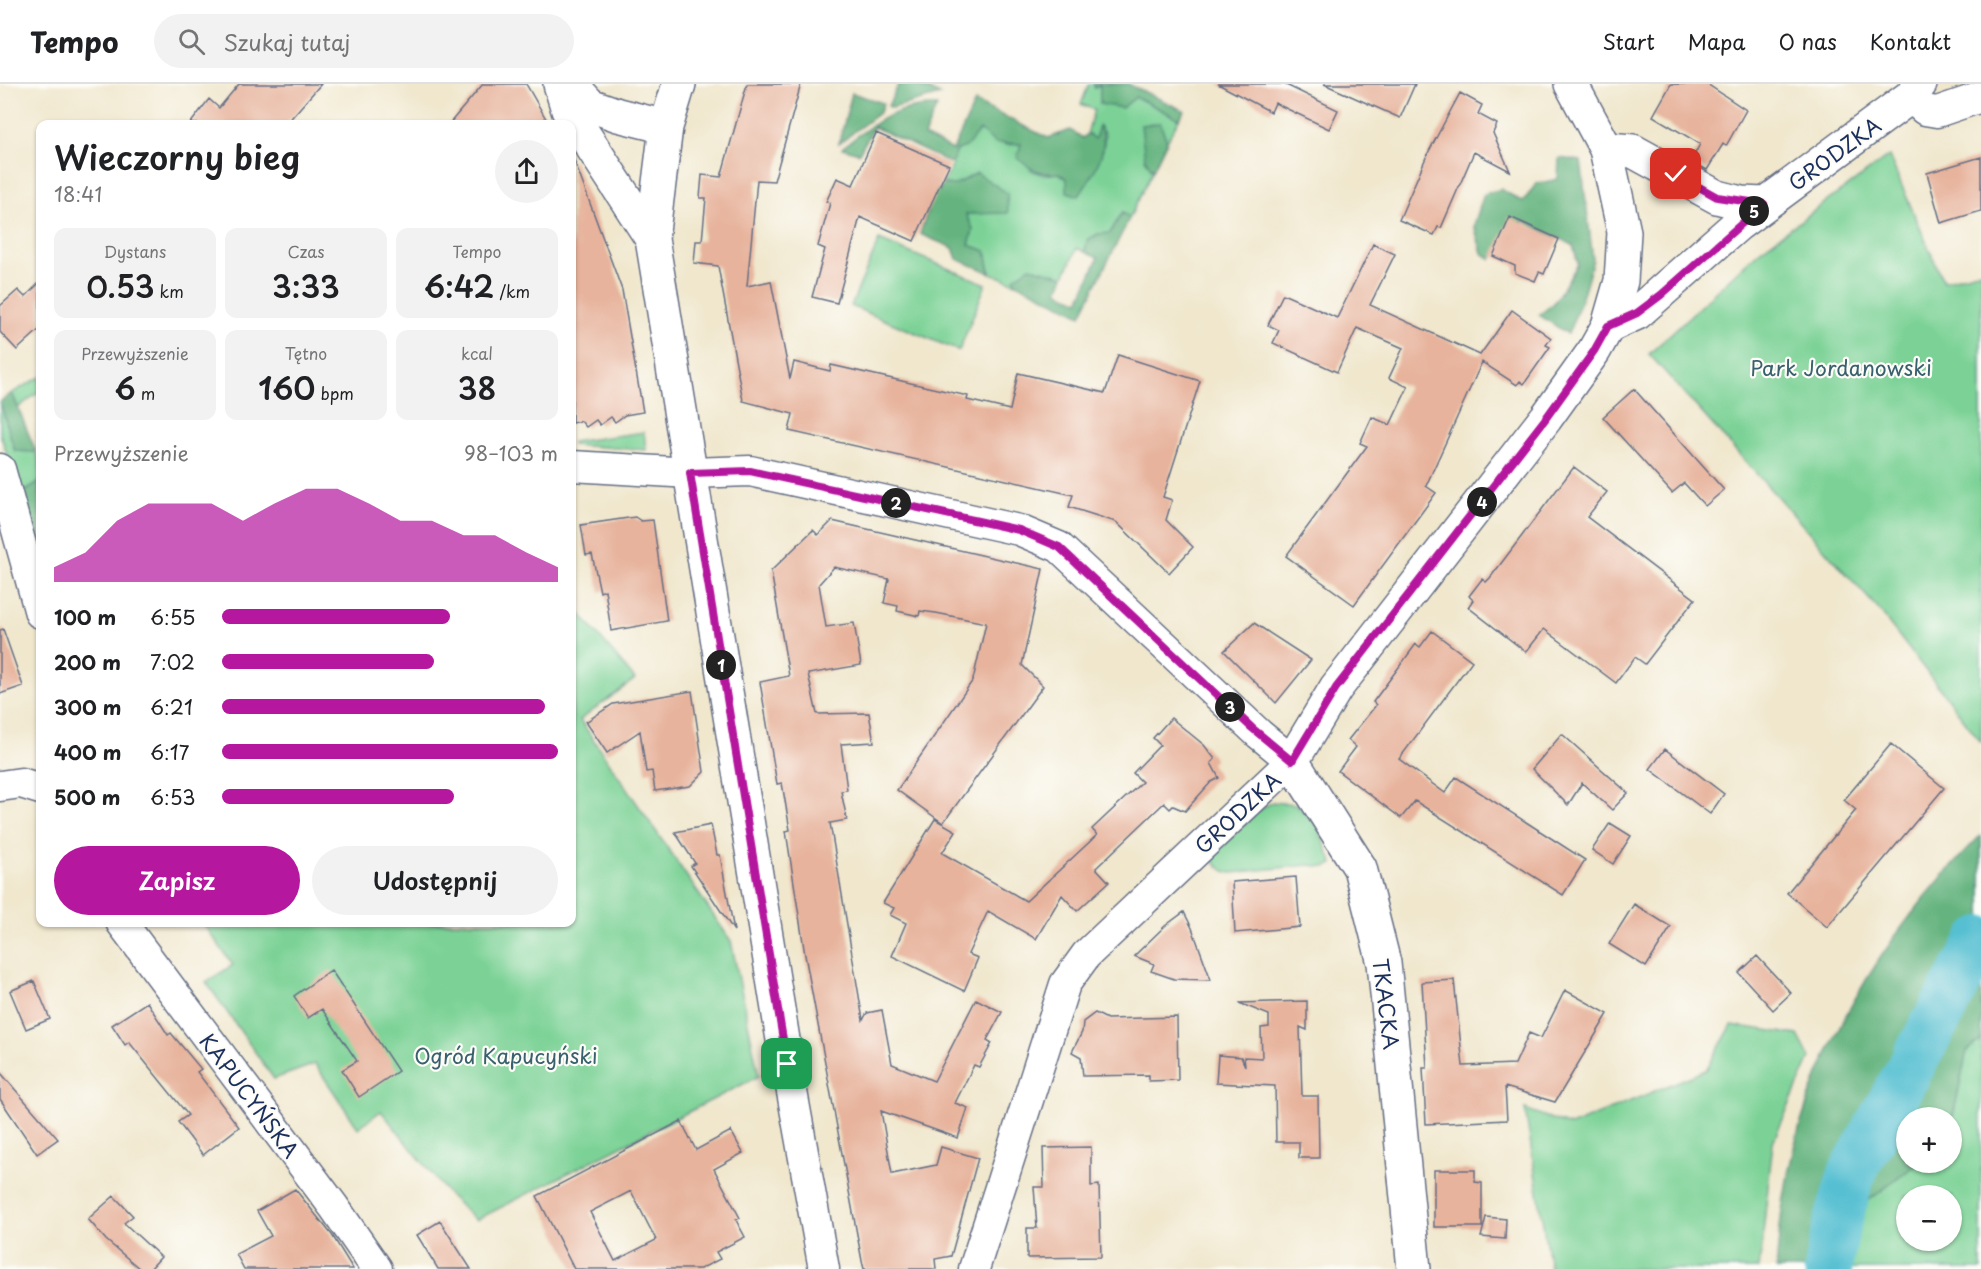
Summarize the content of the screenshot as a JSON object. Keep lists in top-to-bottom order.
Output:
{
  "streets": {
    "street": ["GRODZKA", "TKACKA", "KAPUCYŃSKA"]
  },
  "crossings": [
    ["GRODZKA", "TKACKA"]
  ],
  "parks": ["Park Jordanowski", "Ogród Kapucyński"],
  "page": {
    "header": "Tempo",
    "search": "Szukaj tutaj",
    "nav": [
      "Start",
      "Mapa",
      "O nas",
      "Kontakt"
    ],
    "heading": ["Wieczorny bieg", "18:41"],
    "pins": [
      "5",
      "4",
      "2",
      "1",
      "3"
    ],
    "stats": [
      ["Dystans", "0.53 km"],
      ["Czas", "3:33"],
      ["Tempo", "6:42 /km"],
      ["Przewyższenie", "6 m"],
      ["Tętno", "160 bpm"],
      ["kcal", "38"]
    ],
    "chart": ["Przewyższenie", "98–103 m"],
    "list": [
      {
        "name": "100 m",
        "note": "6:55"
      },
      {
        "name": "200 m",
        "note": "7:02"
      },
      {
        "name": "300 m",
        "note": "6:21"
      },
      {
        "name": "400 m",
        "note": "6:17"
      },
      {
        "name": "500 m",
        "note": "6:53"
      }
    ],
    "buttons": ["Zapisz", "Udostępnij"],
    "map_buttons": ["+", "−"]
  }
}
